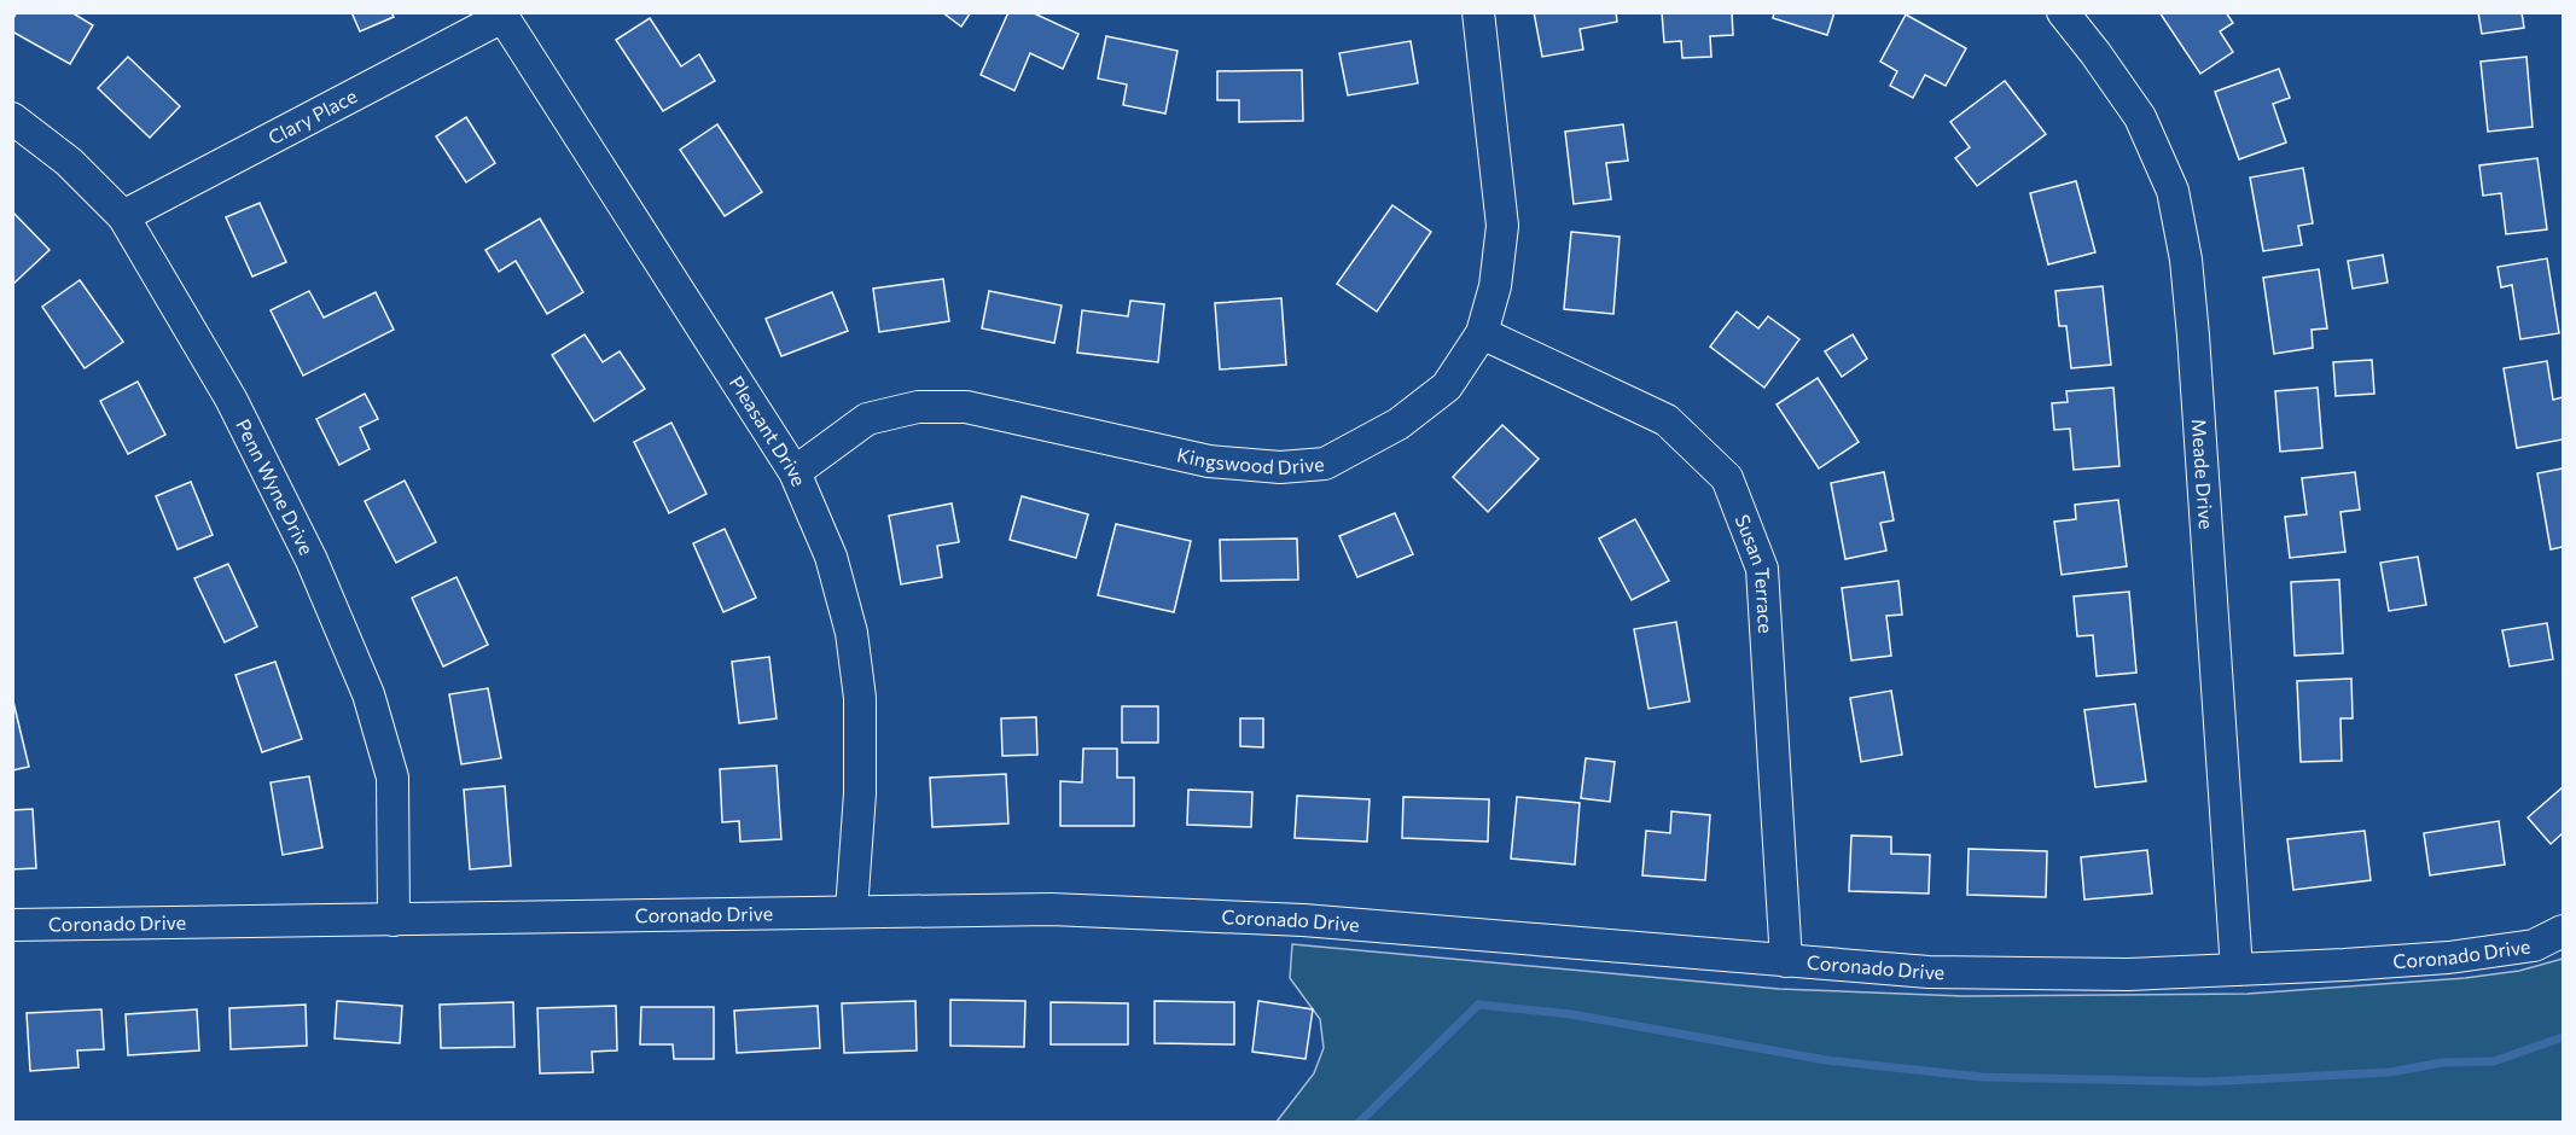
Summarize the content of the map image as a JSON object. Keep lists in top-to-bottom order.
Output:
{
  "streets": {
    "street": [
      "Clary Place",
      "Pleasant Drive",
      "Kingswood Drive",
      "Meade Drive",
      "Penn Wyne Drive",
      "Susan Terrace",
      "Coronado Drive"
    ]
  },
  "crossings": [
    ["Clary Place", "Pleasant Drive"],
    ["Clary Place", "Penn Wyne Drive"],
    ["Pleasant Drive", "Kingswood Drive"],
    ["Pleasant Drive", "Coronado Drive"],
    ["Kingswood Drive", "Susan Terrace"],
    ["Meade Drive", "Coronado Drive"],
    ["Penn Wyne Drive", "Coronado Drive"],
    ["Susan Terrace", "Coronado Drive"]
  ]
}
